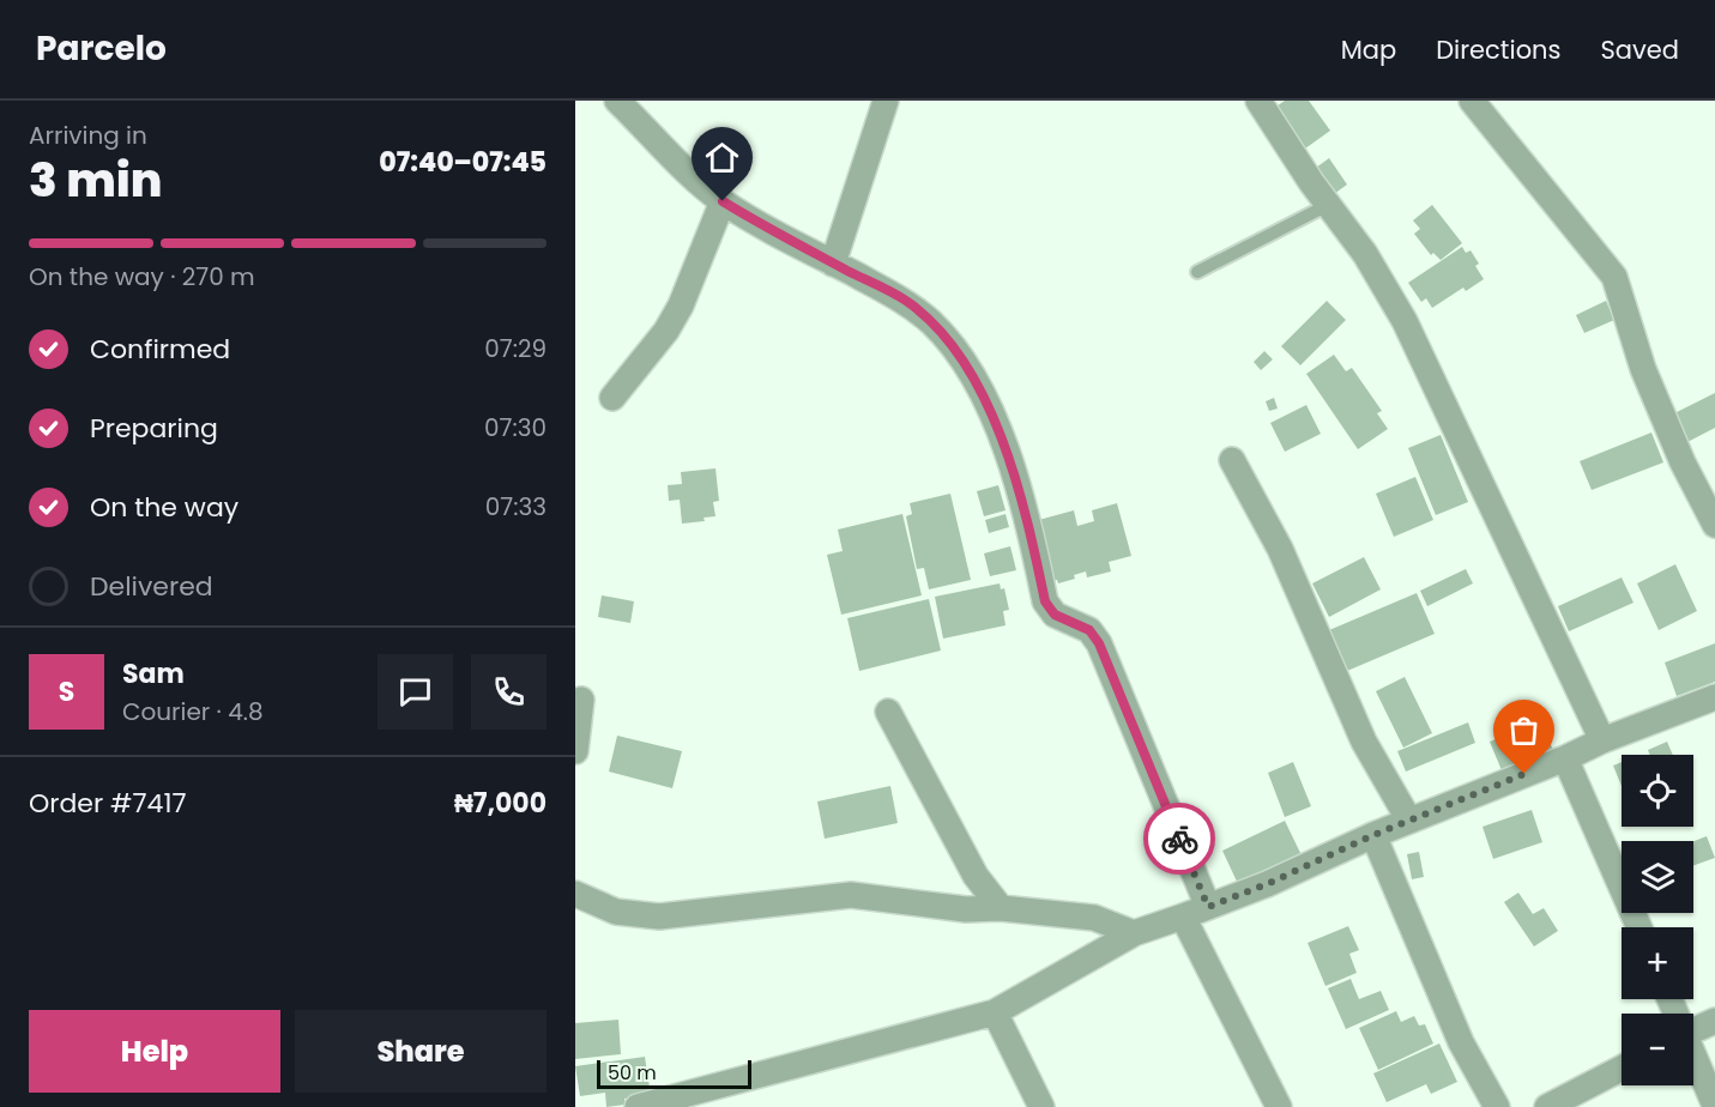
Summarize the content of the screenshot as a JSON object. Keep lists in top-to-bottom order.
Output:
{
  "scale_bar": "50 m",
  "page": {
    "header": "Parcelo",
    "nav": ["Map", "Directions", "Saved"],
    "heading": ["3 min", "Arriving in", "07:40–07:45"],
    "panel": [
      "Sam",
      "Courier · 4.8",
      "Order #7417",
      "₦7,000"
    ],
    "bar": "On the way · 270 m",
    "list": [
      ["Confirmed", "07:29"],
      ["Preparing", "07:30"],
      ["On the way", "07:33"],
      "Delivered"
    ],
    "round": "S",
    "map_buttons": ["+", "−"],
    "buttons": ["Help", "Share"],
    "scale": "50 m"
  }
}
